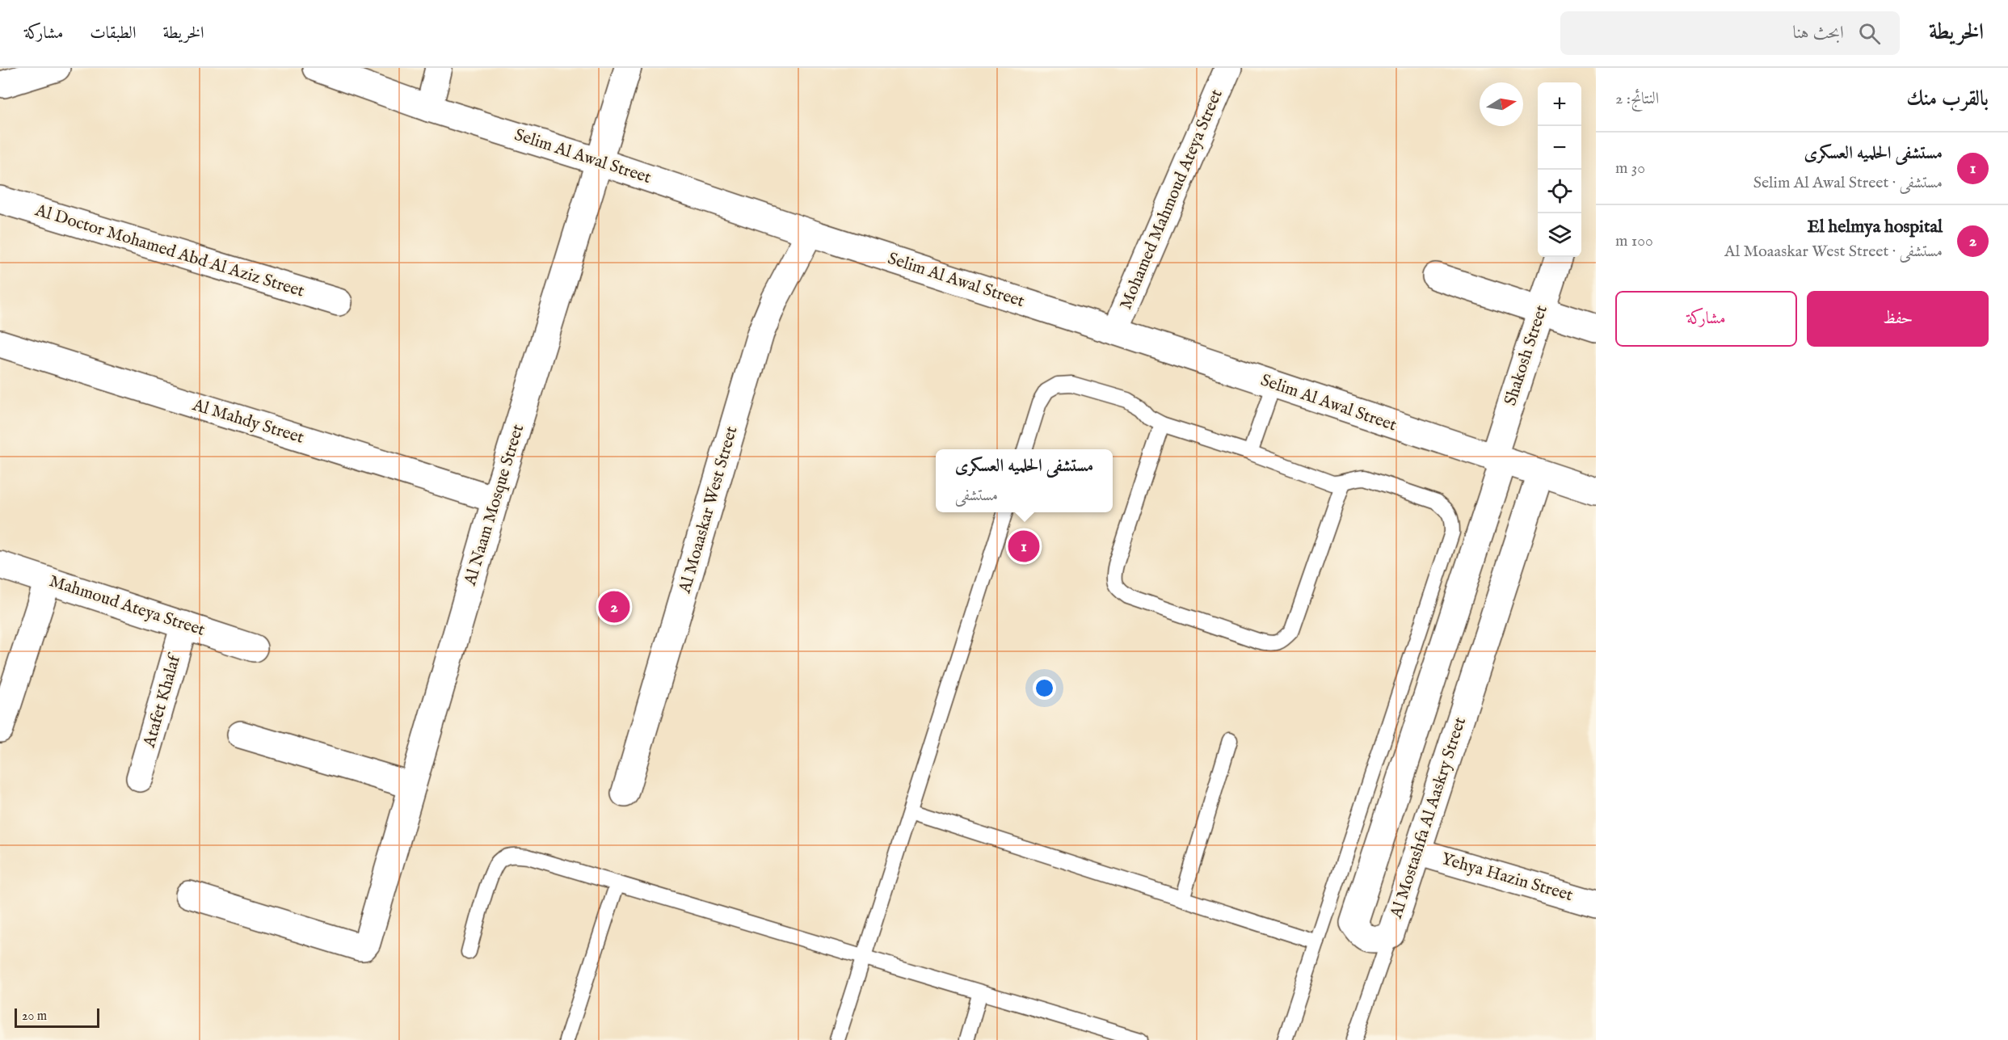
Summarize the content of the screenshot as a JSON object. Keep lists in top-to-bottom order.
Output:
{
  "streets": {
    "street": [
      "Selim Al Awal Street",
      "Mohamed Mahmoud Ateya Street",
      "Al Doctor Mohamed Abd Al Aziz Street",
      "Shakosh Street",
      "Al Mahdy Street",
      "Al Naam Mosque Street",
      "Al Moaaskar West Street",
      "Mahmoud Ateya Street",
      "Atafet Khalaf",
      "Al Mostashfa Al Aaskry Street",
      "Yehya Hazin Street"
    ]
  },
  "crossings": [
    ["Selim Al Awal Street", "Mohamed Mahmoud Ateya Street"],
    ["Selim Al Awal Street", "Shakosh Street"],
    ["Selim Al Awal Street", "Al Naam Mosque Street"],
    ["Selim Al Awal Street", "Al Moaaskar West Street"],
    ["Selim Al Awal Street", "Al Mostashfa Al Aaskry Street"],
    ["Shakosh Street", "Al Mostashfa Al Aaskry Street"],
    ["Al Mahdy Street", "Al Naam Mosque Street"],
    ["Mahmoud Ateya Street", "Atafet Khalaf"],
    ["Al Mostashfa Al Aaskry Street", "Yehya Hazin Street"]
  ],
  "scale_bar": "20 m",
  "north": "right",
  "page": {
    "header": "الخريطة",
    "search": "ابحث هنا",
    "nav": ["الخريطة", "الطبقات", "مشاركة"],
    "heading": ["بالقرب منك", "النتائج: 2"],
    "map_buttons": ["+", "−"],
    "list": [
      {
        "mark": "1",
        "name": "مستشفى الحلميه العسكرى",
        "note": "مستشفى · Selim Al Awal Street",
        "value": "30 m"
      },
      {
        "mark": "2",
        "name": "El helmya hospital",
        "note": "مستشفى · Al Moaaskar West Street",
        "value": "100 m"
      }
    ],
    "buttons": ["حفظ", "مشاركة"],
    "popup": ["مستشفى الحلميه العسكرى", "مستشفى"],
    "pins": ["1", "2"],
    "scale": "20 m"
  }
}
